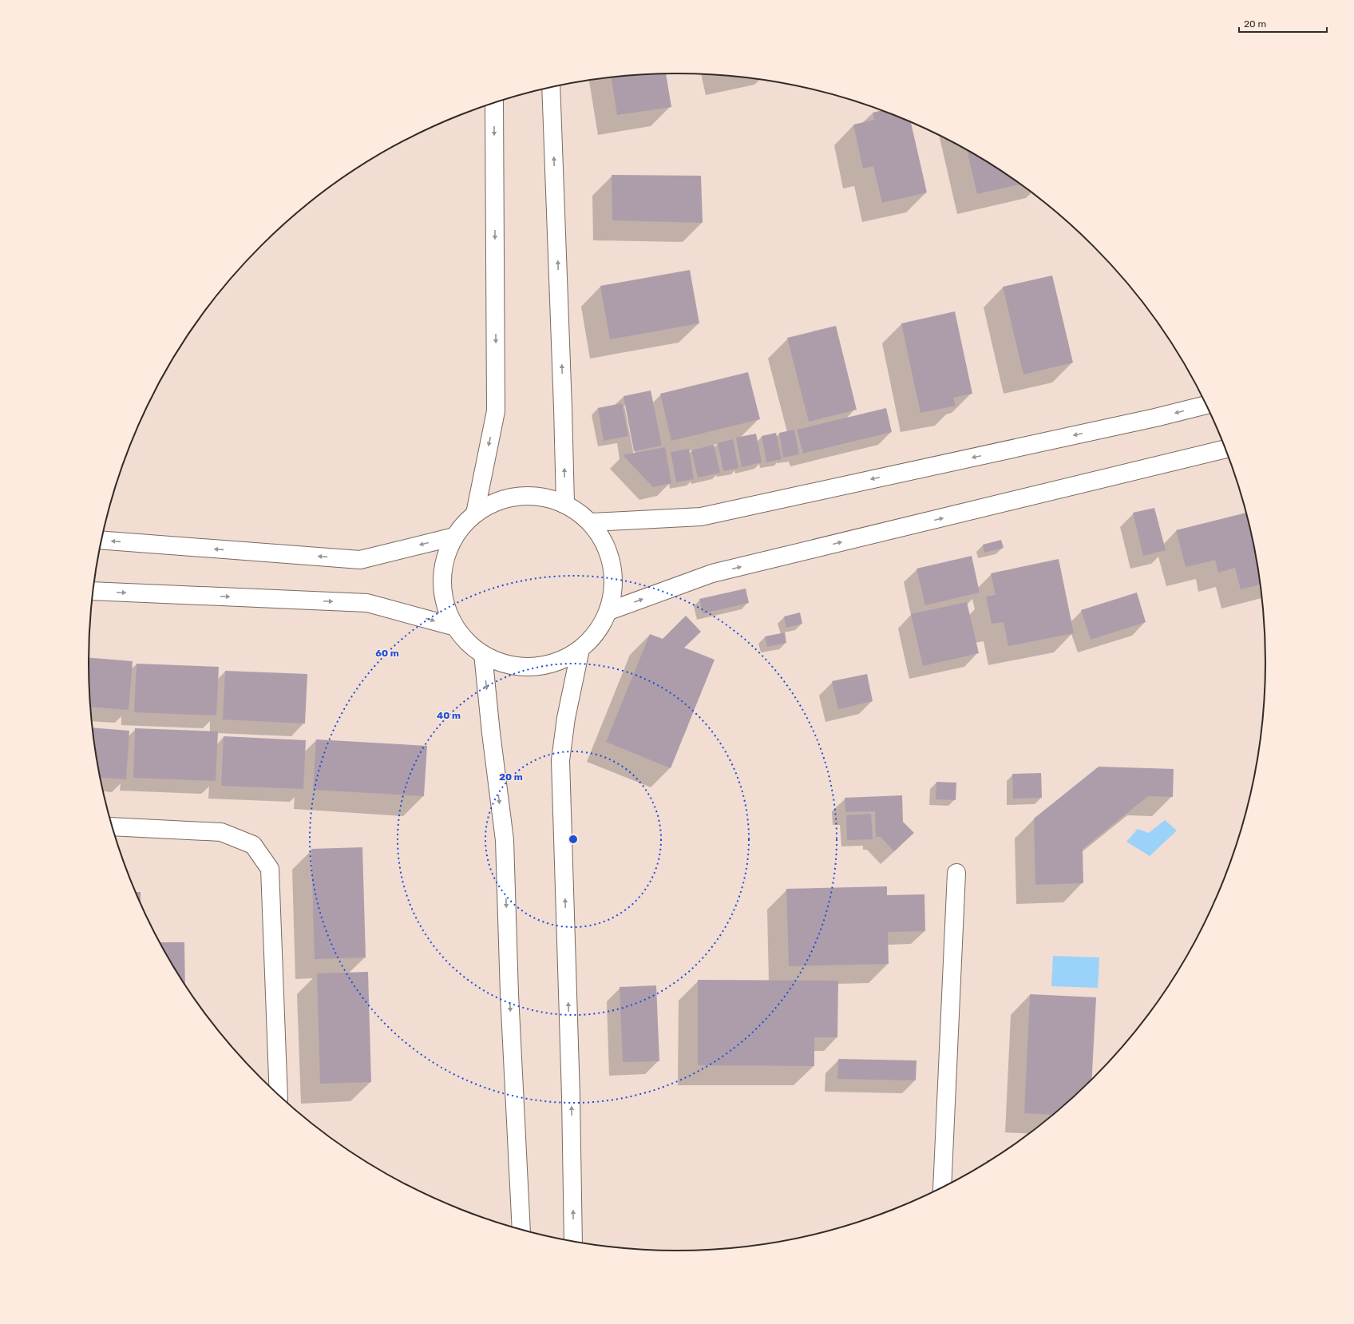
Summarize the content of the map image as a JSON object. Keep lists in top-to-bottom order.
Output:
{
  "scale_bar": "20 m",
  "rings": ["60 m", "40 m", "20 m"]
}
